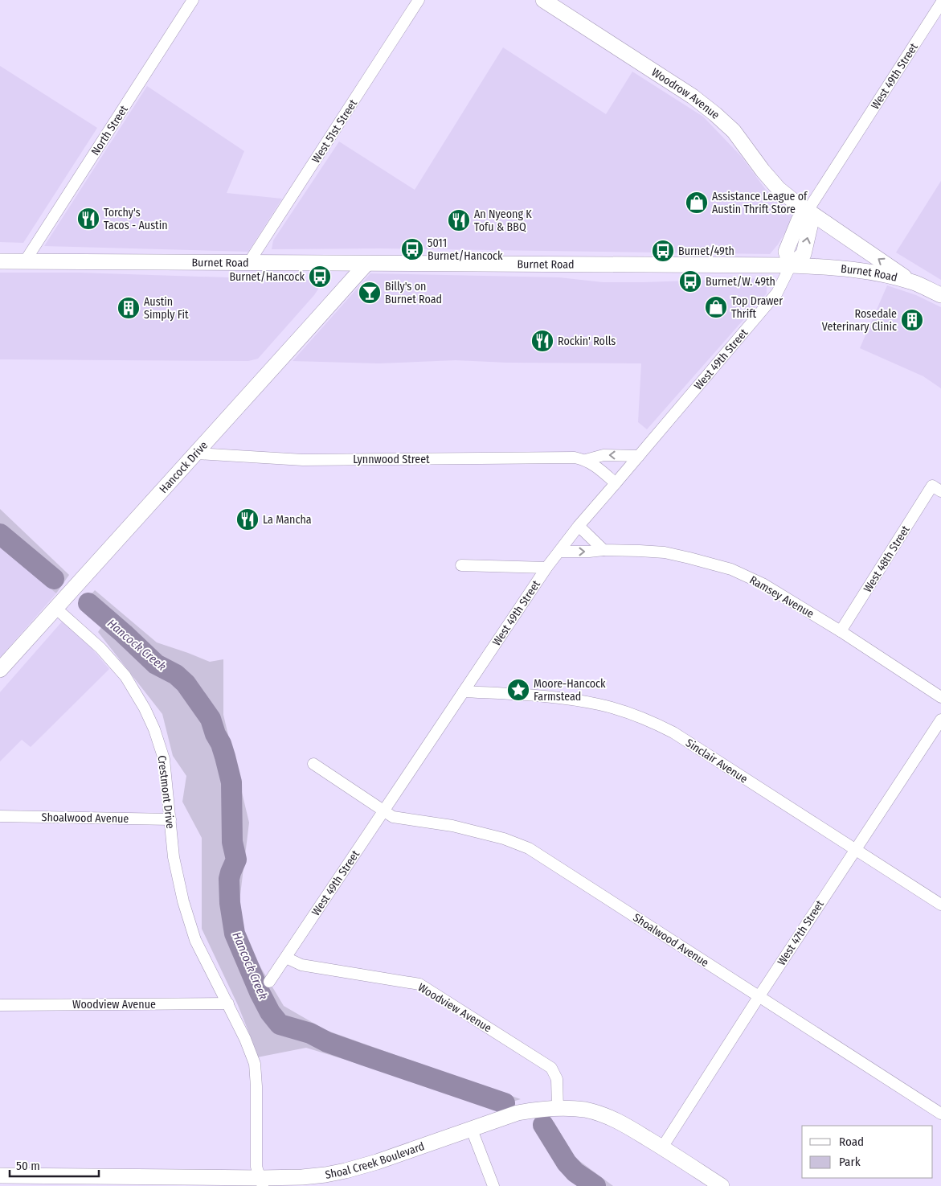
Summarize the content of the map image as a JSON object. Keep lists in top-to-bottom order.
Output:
{
  "streets": {
    "street": [
      "West 49th Street",
      "Woodrow Avenue",
      "North Street",
      "West 51st Street",
      "Burnet Road",
      "Lynnwood Street",
      "Hancock Drive",
      "West 48th Street",
      "Ramsey Avenue",
      "Sinclair Avenue",
      "Crestmont Drive",
      "Shoalwood Avenue",
      "West 47th Street",
      "Woodview Avenue",
      "Shoal Creek Boulevard"
    ]
  },
  "crossings": [
    ["West 49th Street", "Woodrow Avenue"],
    ["West 49th Street", "Burnet Road"],
    ["West 49th Street", "Lynnwood Street"],
    ["West 49th Street", "Ramsey Avenue"],
    ["West 49th Street", "Sinclair Avenue"],
    ["West 49th Street", "Shoalwood Avenue"],
    ["West 49th Street", "Woodview Avenue"],
    ["Woodrow Avenue", "Burnet Road"],
    ["North Street", "Burnet Road"],
    ["West 51st Street", "Burnet Road"],
    ["Burnet Road", "Hancock Drive"],
    ["Lynnwood Street", "Hancock Drive"],
    ["Hancock Drive", "Crestmont Drive"],
    ["West 48th Street", "Ramsey Avenue"],
    ["Sinclair Avenue", "West 47th Street"],
    ["Crestmont Drive", "Shoalwood Avenue"],
    ["Crestmont Drive", "Woodview Avenue"],
    ["Shoalwood Avenue", "West 47th Street"],
    ["West 47th Street", "Shoal Creek Boulevard"],
    ["Woodview Avenue", "Shoal Creek Boulevard"]
  ],
  "water": ["Hancock Creek"],
  "places": {
    "shop": ["Assistance League of Austin Thrift Store", "Top Drawer Thrift"],
    "restaurant": [
      "Torchy's Tacos - Austin",
      "An Nyeong K Tofu & BBQ",
      "Rockin' Rolls",
      "La Mancha"
    ],
    "bus stop": [
      "5011 Burnet/Hancock",
      "Burnet/49th",
      "Burnet/Hancock",
      "Burnet/W. 49th"
    ],
    "bar": ["Billy's on Burnet Road"],
    "building": ["Austin Simply Fit", "Rosedale Veterinary Clinic"],
    "place": ["Moore-Hancock Farmstead"]
  },
  "legend": ["Road", "Park"],
  "scale_bar": "50 m"
}
